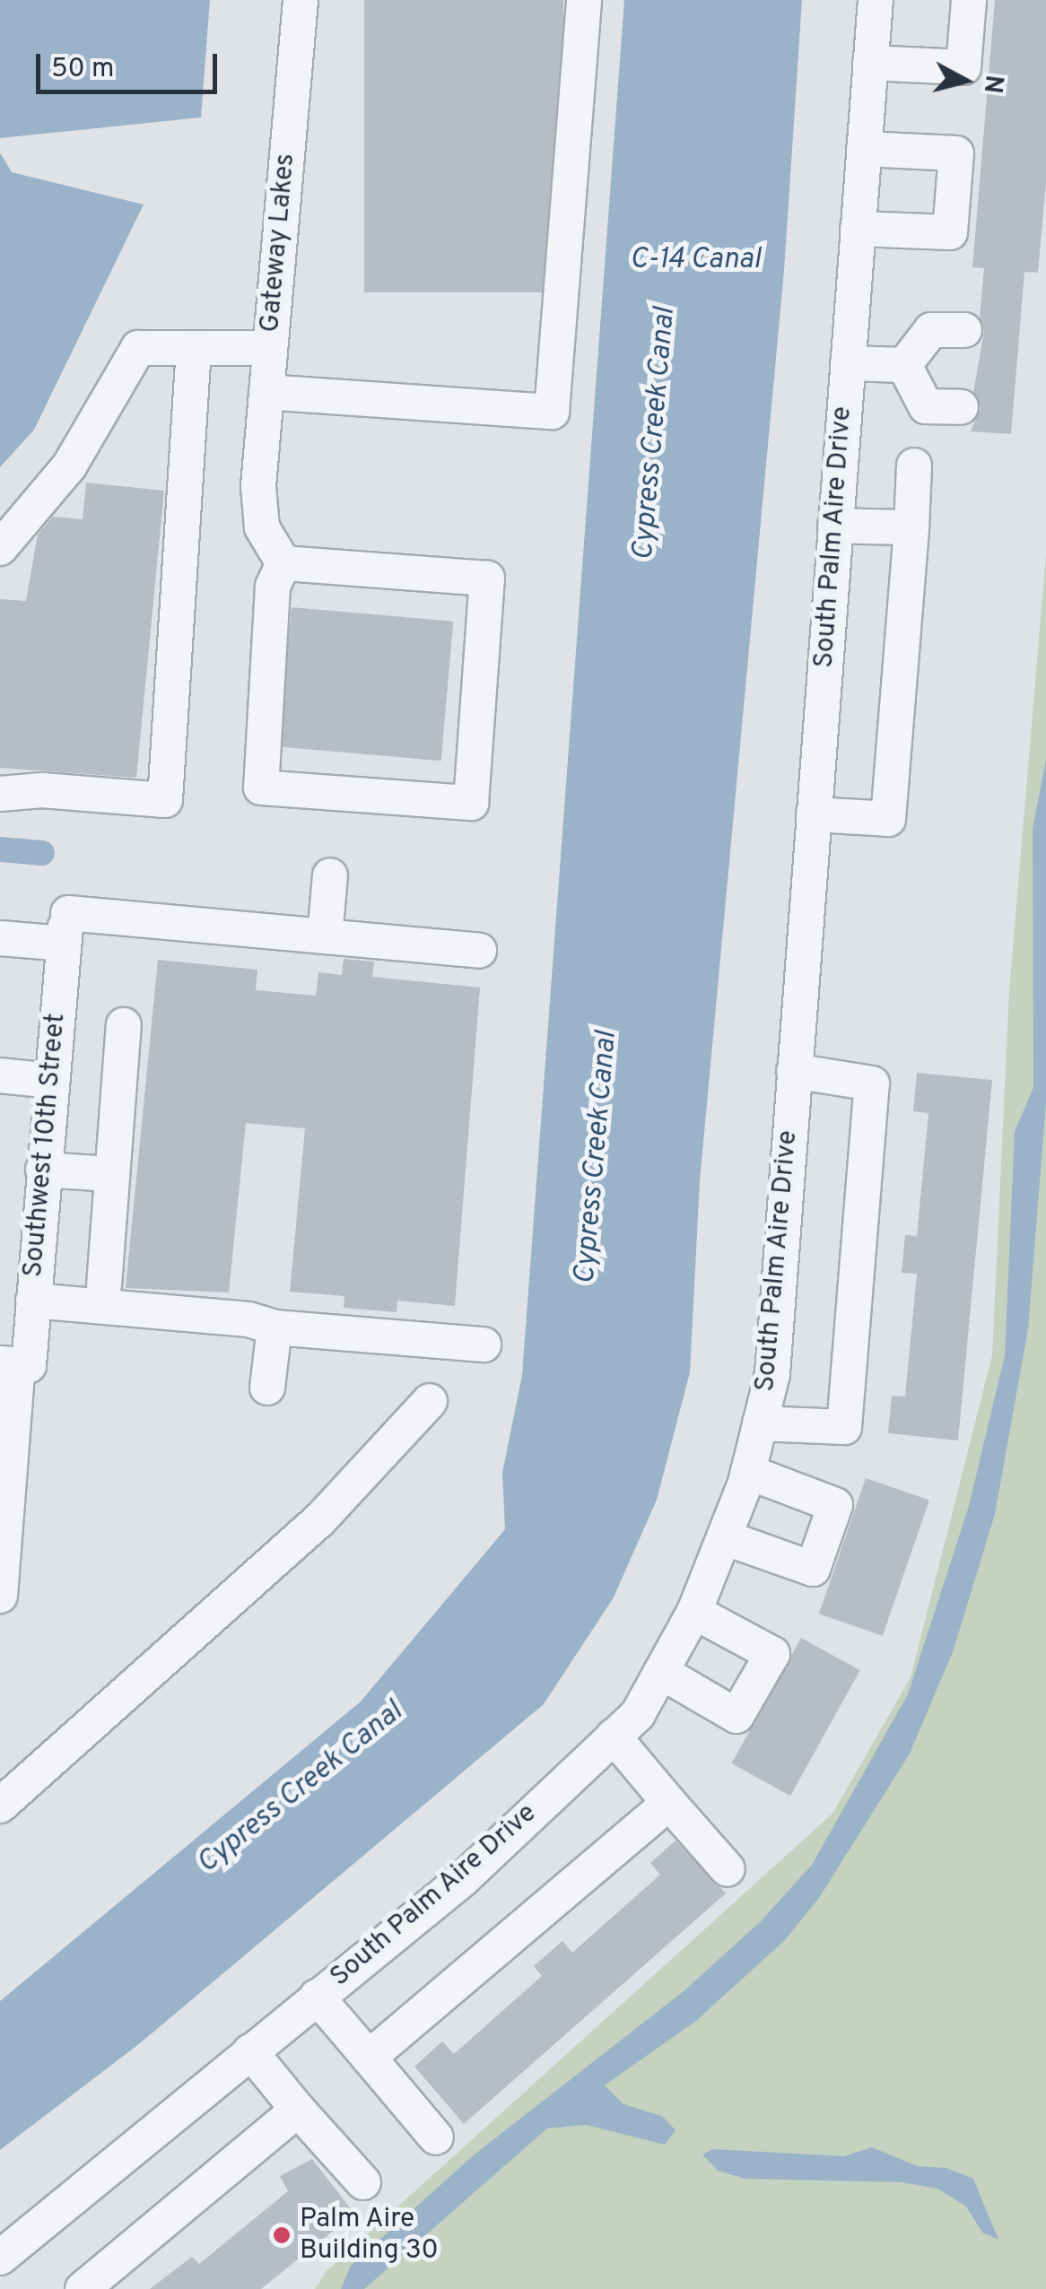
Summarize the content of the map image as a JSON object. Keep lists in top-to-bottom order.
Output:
{
  "streets": {
    "street": ["Gateway Lakes", "South Palm Aire Drive", "Southwest 10th Street"]
  },
  "water": ["C-14 Canal", "Cypress Creek Canal"],
  "places": ["Palm Aire Building 30"],
  "scale_bar": "50 m",
  "north": "right"
}
